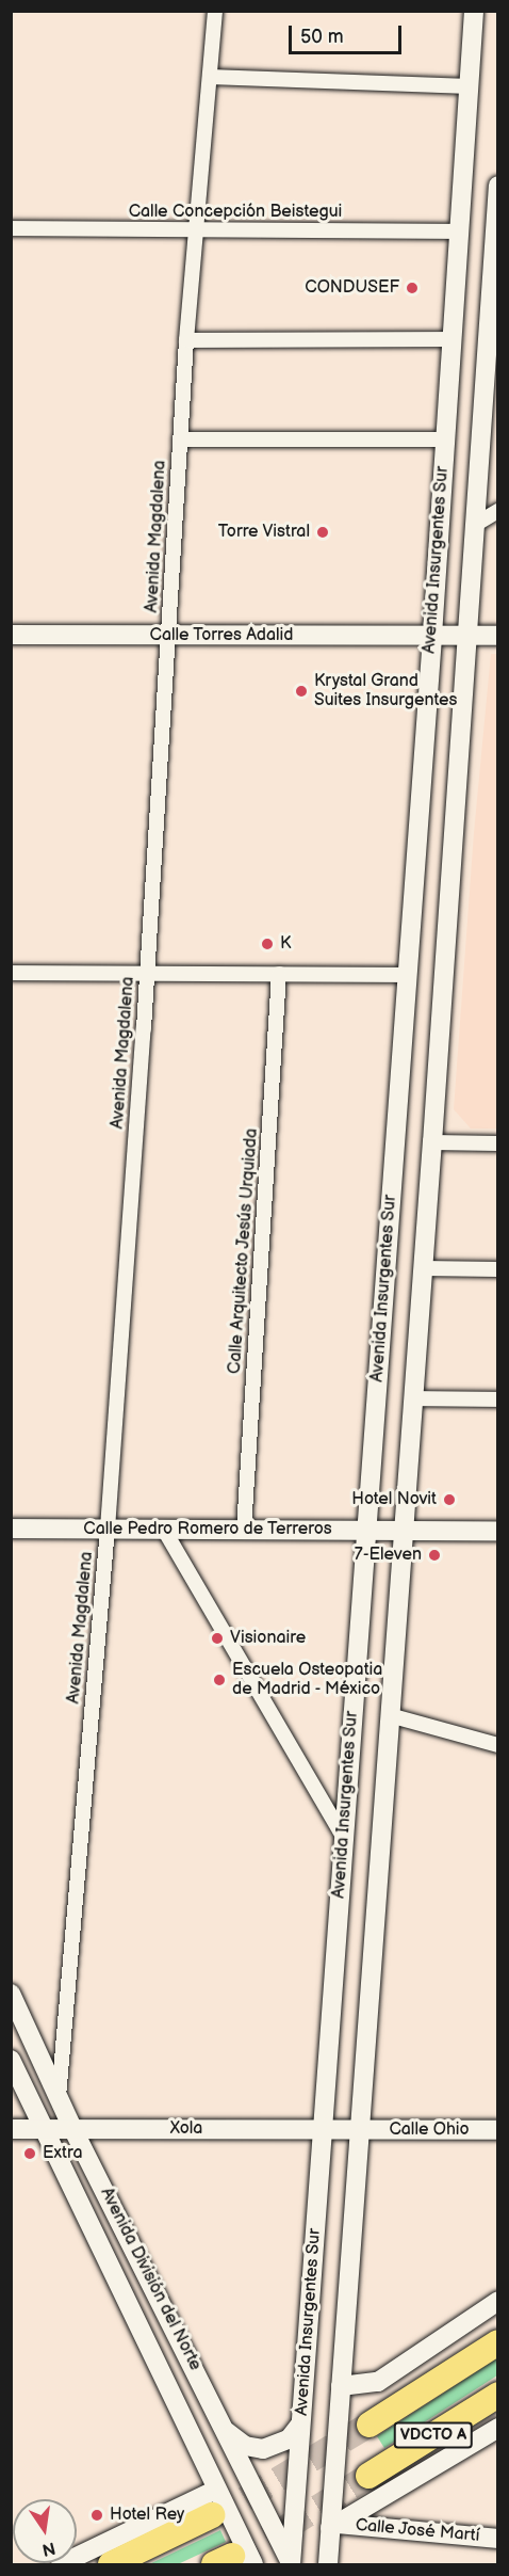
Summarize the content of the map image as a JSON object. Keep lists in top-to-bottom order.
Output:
{
  "streets": {
    "highway": ["VDCTO A"],
    "main road": [
      "Avenida Insurgentes Sur",
      "Calle Torres Adalid",
      "Calle Pedro Romero de Terreros",
      "Xola",
      "Calle Ohio",
      "Avenida División del Norte",
      "Calle José Martí"
    ],
    "street": ["Calle Concepción Beistegui", "Avenida Magdalena", "Calle Arquitecto Jesús Urquiada"]
  },
  "crossings": [
    ["Calle Concepción Beistegui", "Avenida Magdalena"],
    ["Calle Concepción Beistegui", "Avenida Insurgentes Sur"],
    ["Avenida Magdalena", "Calle Torres Adalid"],
    ["Avenida Magdalena", "Calle Pedro Romero de Terreros"],
    ["Avenida Magdalena", "Avenida División del Norte"],
    ["Avenida Insurgentes Sur", "Calle Torres Adalid"],
    ["Avenida Insurgentes Sur", "Calle Pedro Romero de Terreros"],
    ["Avenida Insurgentes Sur", "Xola"],
    ["Avenida Insurgentes Sur", "Calle Ohio"],
    ["Avenida Insurgentes Sur", "Avenida División del Norte"],
    ["Avenida Insurgentes Sur", "Calle José Martí"],
    ["Calle Arquitecto Jesús Urquiada", "Calle Pedro Romero de Terreros"],
    ["Xola", "Calle Ohio"],
    ["Xola", "Avenida División del Norte"]
  ],
  "places": [
    "CONDUSEF",
    "Torre Vistral",
    "Krystal Grand Suites Insurgentes",
    "K",
    "Hotel Novit",
    "7-Eleven",
    "Visionaire",
    "Escuela Osteopatia de Madrid - México",
    "Extra",
    "Hotel Rey"
  ],
  "scale_bar": "50 m",
  "north": "bottom"
}
